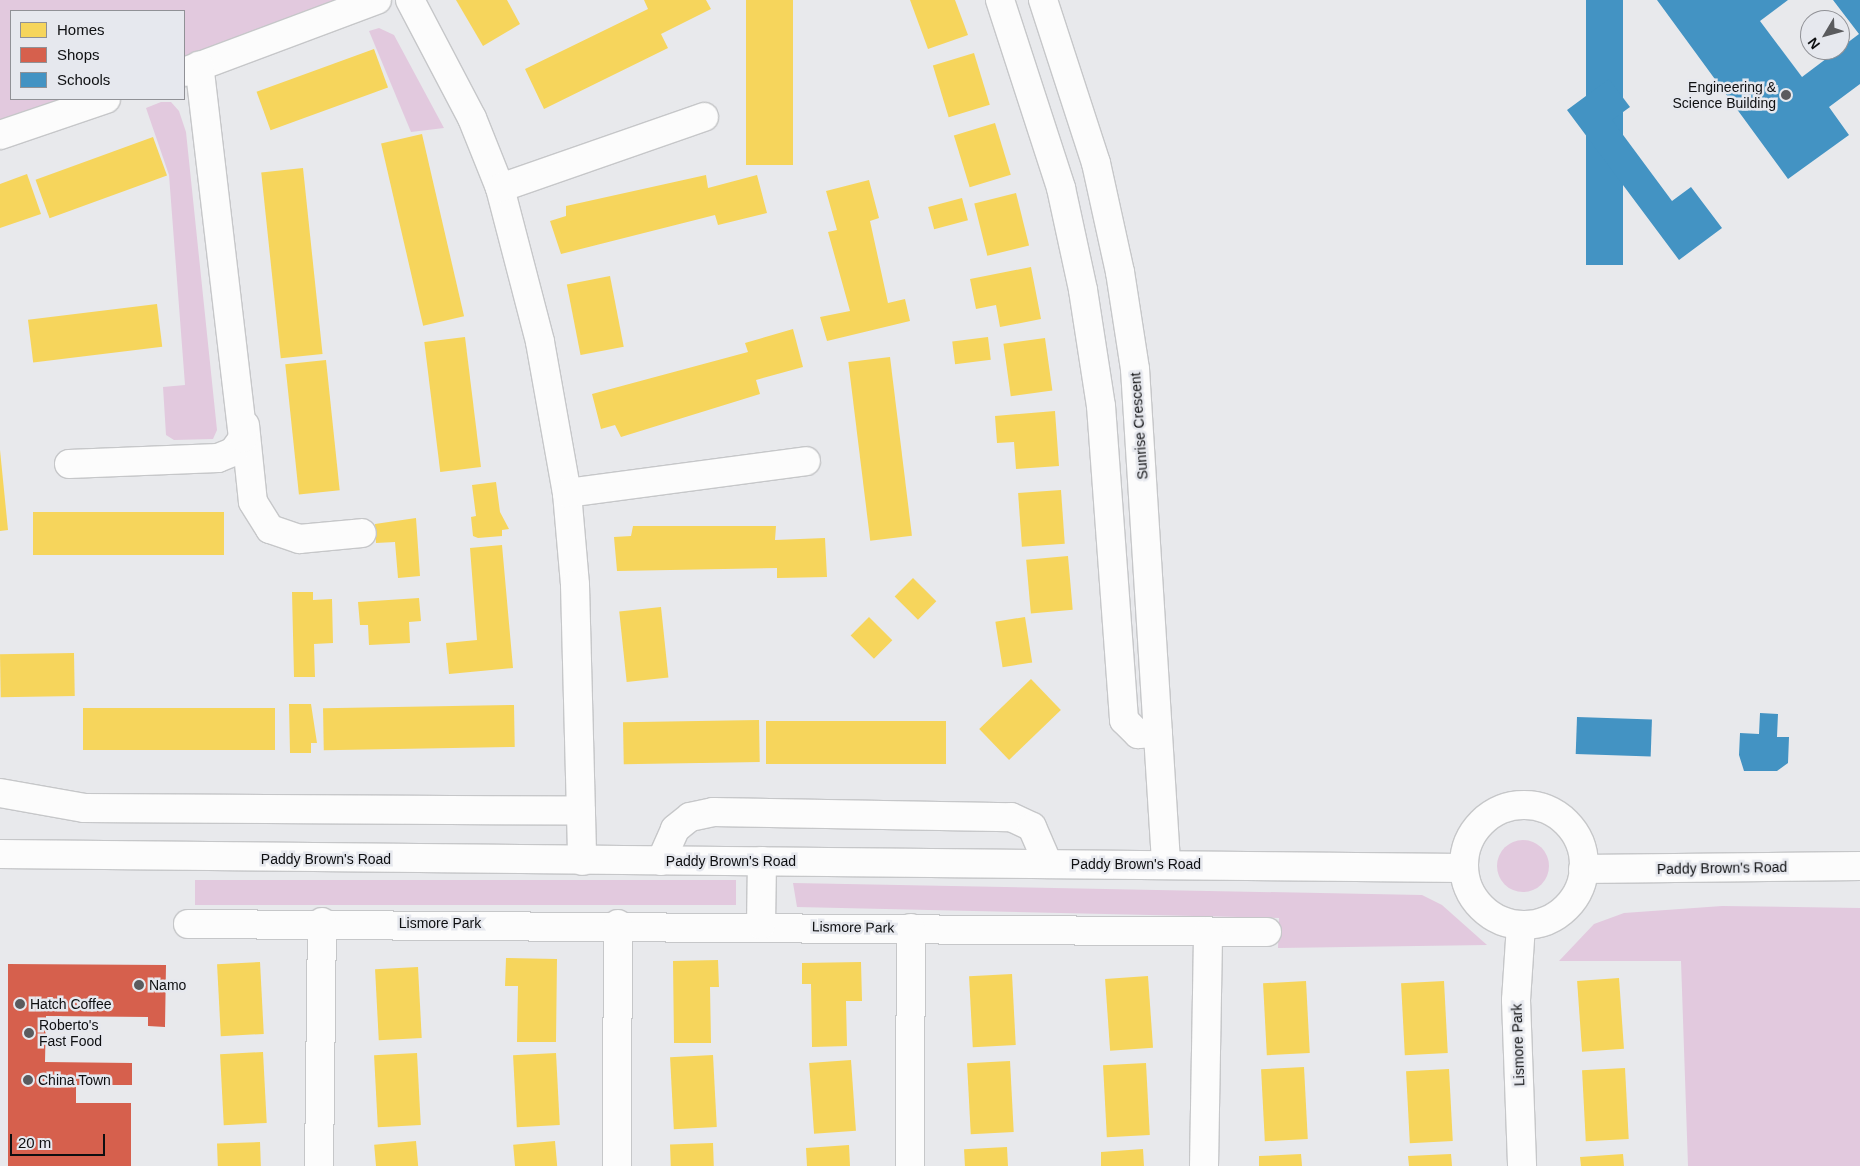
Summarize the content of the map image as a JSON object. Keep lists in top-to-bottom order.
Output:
{
  "streets": {
    "street": ["Sunrise Crescent", "Paddy Brown's Road", "Lismore Park"]
  },
  "crossings": [
    ["Sunrise Crescent", "Paddy Brown's Road"],
    ["Paddy Brown's Road", "Lismore Park"]
  ],
  "places": [
    "Engineering & Science Building",
    "Namo",
    "Hatch Coffee",
    "Roberto's Fast Food",
    "China Town"
  ],
  "legend": ["Homes", "Shops", "Schools"],
  "scale_bar": "20 m",
  "north": "bottom left"
}
